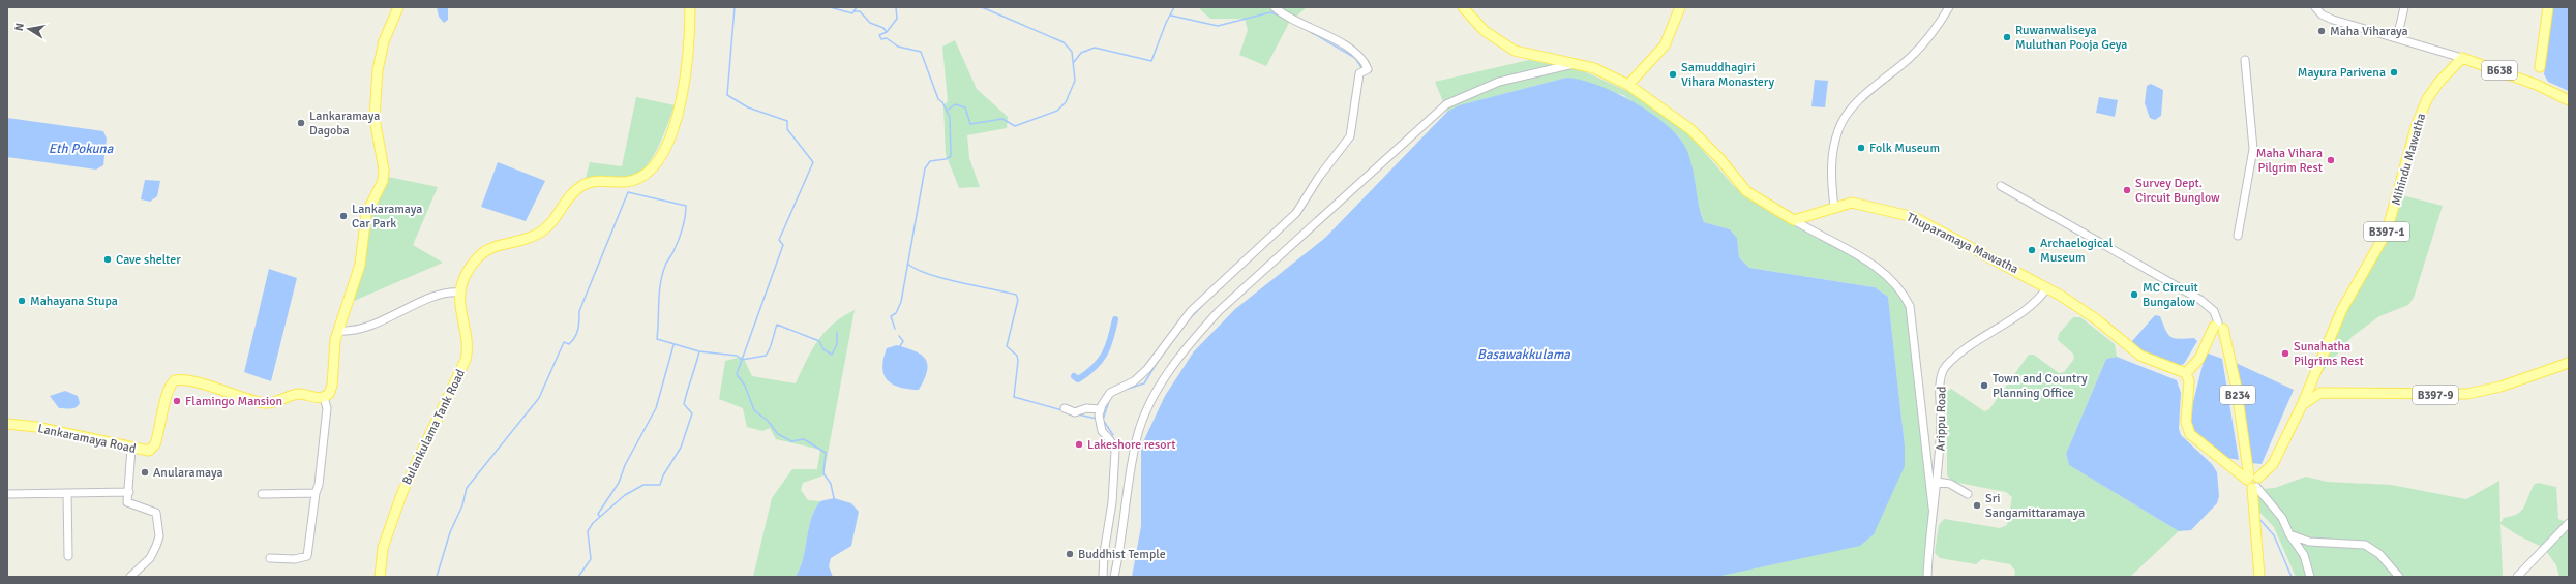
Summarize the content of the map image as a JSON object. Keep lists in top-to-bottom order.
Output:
{
  "streets": {
    "main road": [
      "B638",
      "Mihindu Mawatha",
      "B397-1",
      "Thuparamaya Mawatha",
      "B234",
      "B397-9",
      "Bulankulama Tank Road",
      "Lankaramaya Road"
    ],
    "street": ["Arippu Road"]
  },
  "crossings": [
    ["B638", "Mihindu Mawatha"],
    ["Mihindu Mawatha", "B234"],
    ["Mihindu Mawatha", "B397-9"],
    ["Thuparamaya Mawatha", "Arippu Road"]
  ],
  "water": ["Eth Pokuna", "Basawakkulama"],
  "places": [
    "Maha Viharaya",
    "Ruwanwaliseya Muluthan Pooja Geya",
    "Mayura Parivena",
    "Samuddhagiri Vihara Monastery",
    "Lankaramaya Dagoba",
    "Folk Museum",
    "Maha Vihara Pilgrim Rest",
    "Survey Dept. Circuit Bunglow",
    "Lankaramaya Car Park",
    "Archaelogical Museum",
    "Cave shelter",
    "MC Circuit Bungalow",
    "Mahayana Stupa",
    "Sunahatha Pilgrims Rest",
    "Town and Country Planning Office",
    "Flamingo Mansion",
    "Lakeshore resort",
    "Anularamaya",
    "Sri Sangamittaramaya",
    "Buddhist Temple"
  ],
  "north": "left"
}
